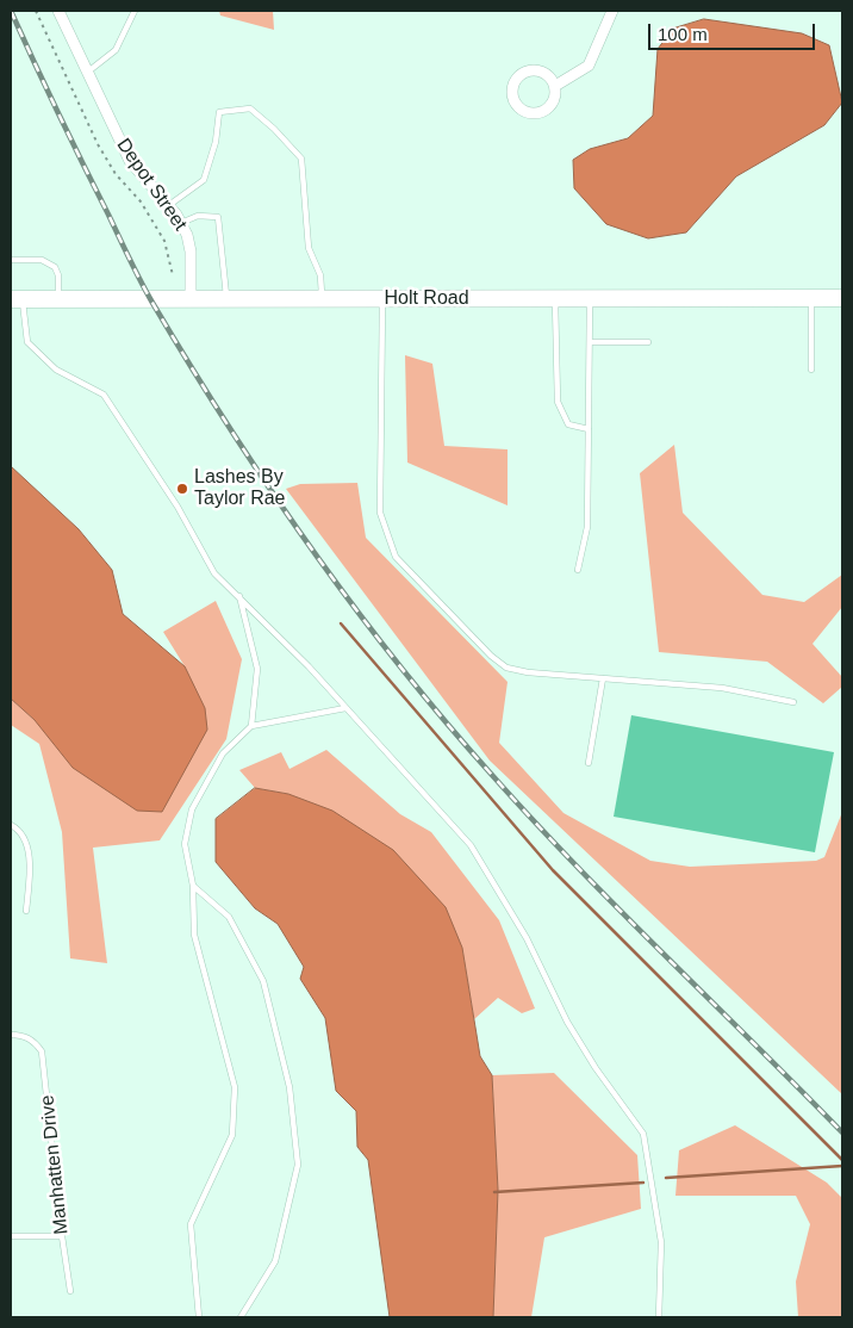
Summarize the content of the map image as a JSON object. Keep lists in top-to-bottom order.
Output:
{
  "streets": {
    "main road": ["Holt Road"],
    "street": ["Depot Street"],
    "lane": ["Manhatten Drive"]
  },
  "crossings": [
    ["Depot Street", "Holt Road"]
  ],
  "places": ["Lashes By Taylor Rae"],
  "scale_bar": "100 m"
}
